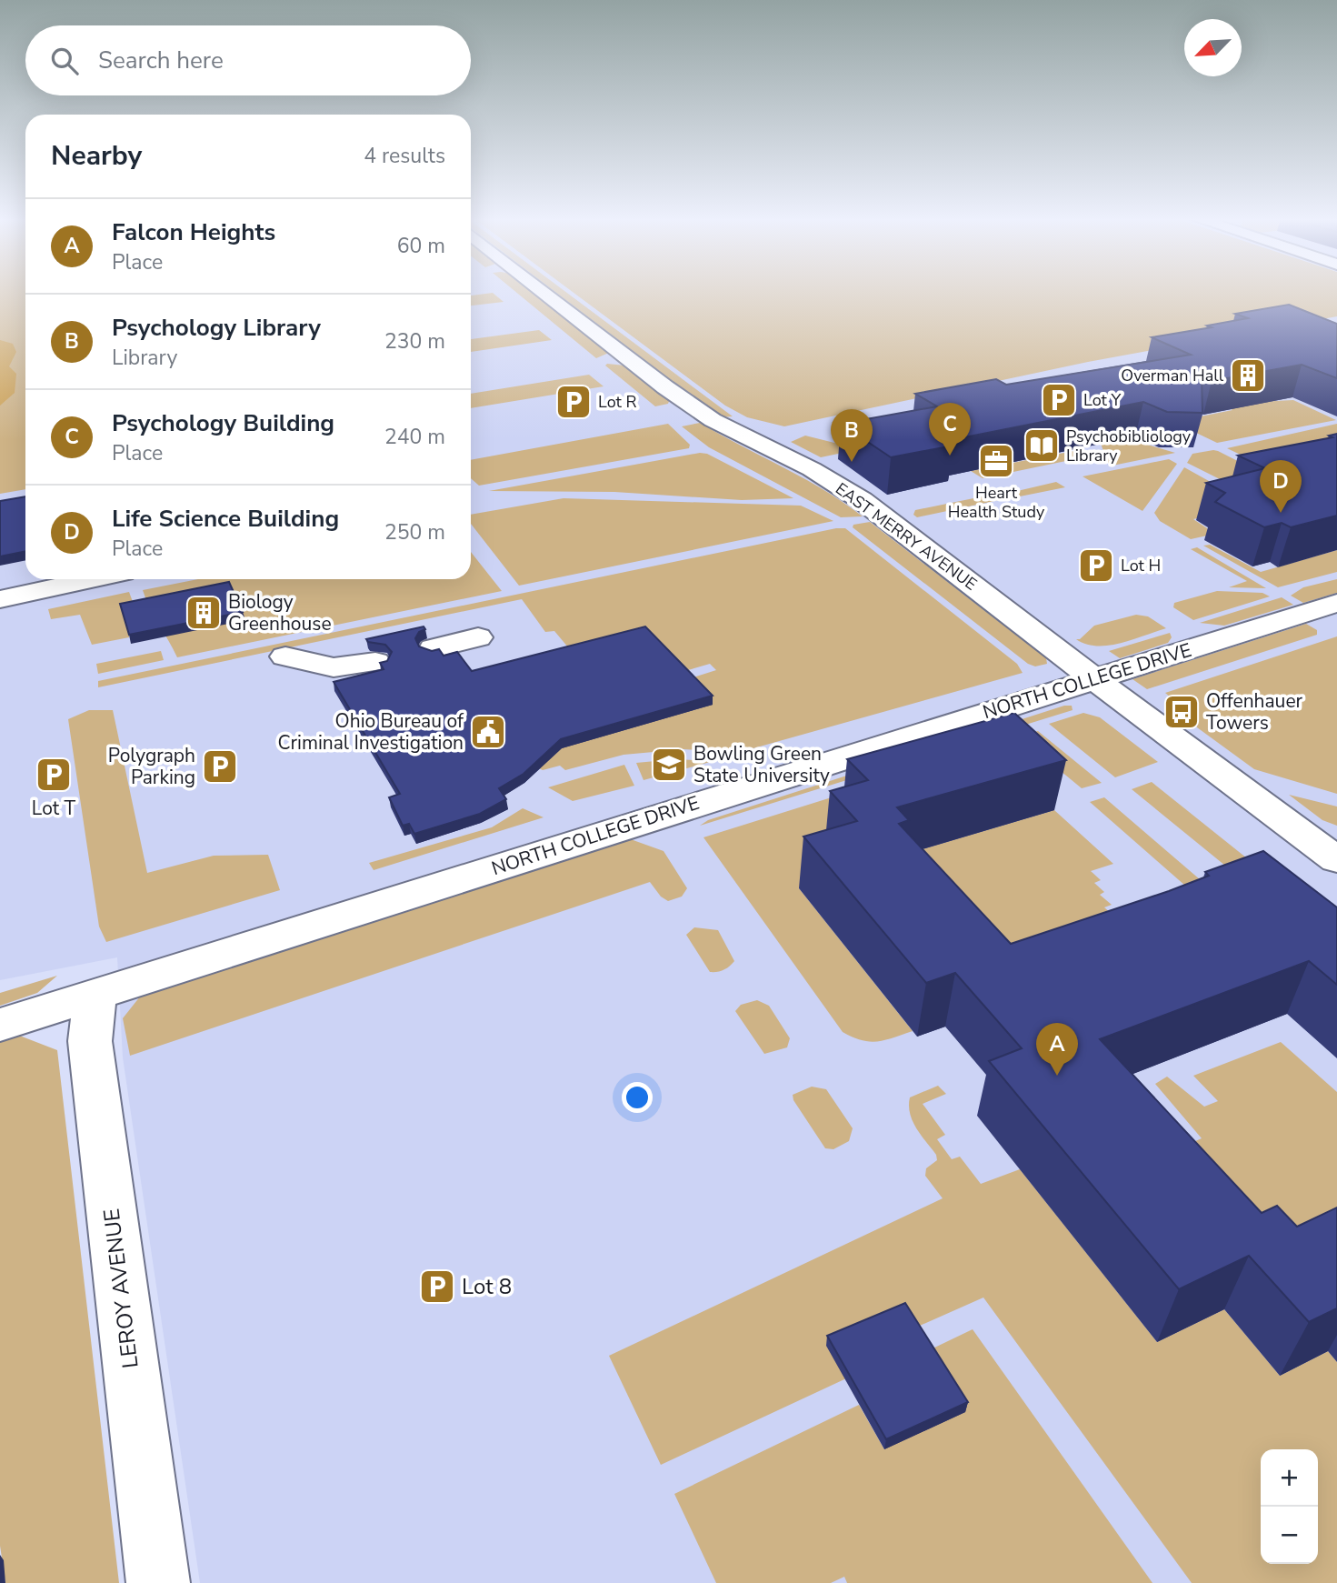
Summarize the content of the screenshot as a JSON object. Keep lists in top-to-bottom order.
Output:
{
  "streets": {
    "street": ["EAST MERRY AVENUE", "NORTH COLLEGE DRIVE", "LEROY AVENUE"]
  },
  "crossings": [
    ["EAST MERRY AVENUE", "NORTH COLLEGE DRIVE"],
    ["NORTH COLLEGE DRIVE", "LEROY AVENUE"]
  ],
  "places": {
    "building": ["Overman Hall", "Biology Greenhouse"],
    "parking": [
      "Lot Y",
      "Lot R",
      "Lot H",
      "Polygraph Parking",
      "Lot T",
      "Lot 8"
    ],
    "library": ["Psychobibliology Library"],
    "office": ["Heart Health Study"],
    "bus stop": ["Offenhauer Towers"],
    "public building": ["Ohio Bureau of Criminal Investigation"],
    "school or university": ["Bowling Green State University"]
  },
  "north": "bottom left",
  "page": {
    "search": "Search here",
    "heading": ["Nearby", "4 results"],
    "list": [
      {
        "mark": "A",
        "name": "Falcon Heights",
        "note": "Place",
        "value": "60 m"
      },
      {
        "mark": "B",
        "name": "Psychology Library",
        "note": "Library",
        "value": "230 m"
      },
      {
        "mark": "C",
        "name": "Psychology Building",
        "note": "Place",
        "value": "240 m"
      },
      {
        "mark": "D",
        "name": "Life Science Building",
        "note": "Place",
        "value": "250 m"
      }
    ],
    "pins": [
      "C",
      "B",
      "D",
      "A"
    ],
    "map_buttons": ["+", "−"]
  }
}
